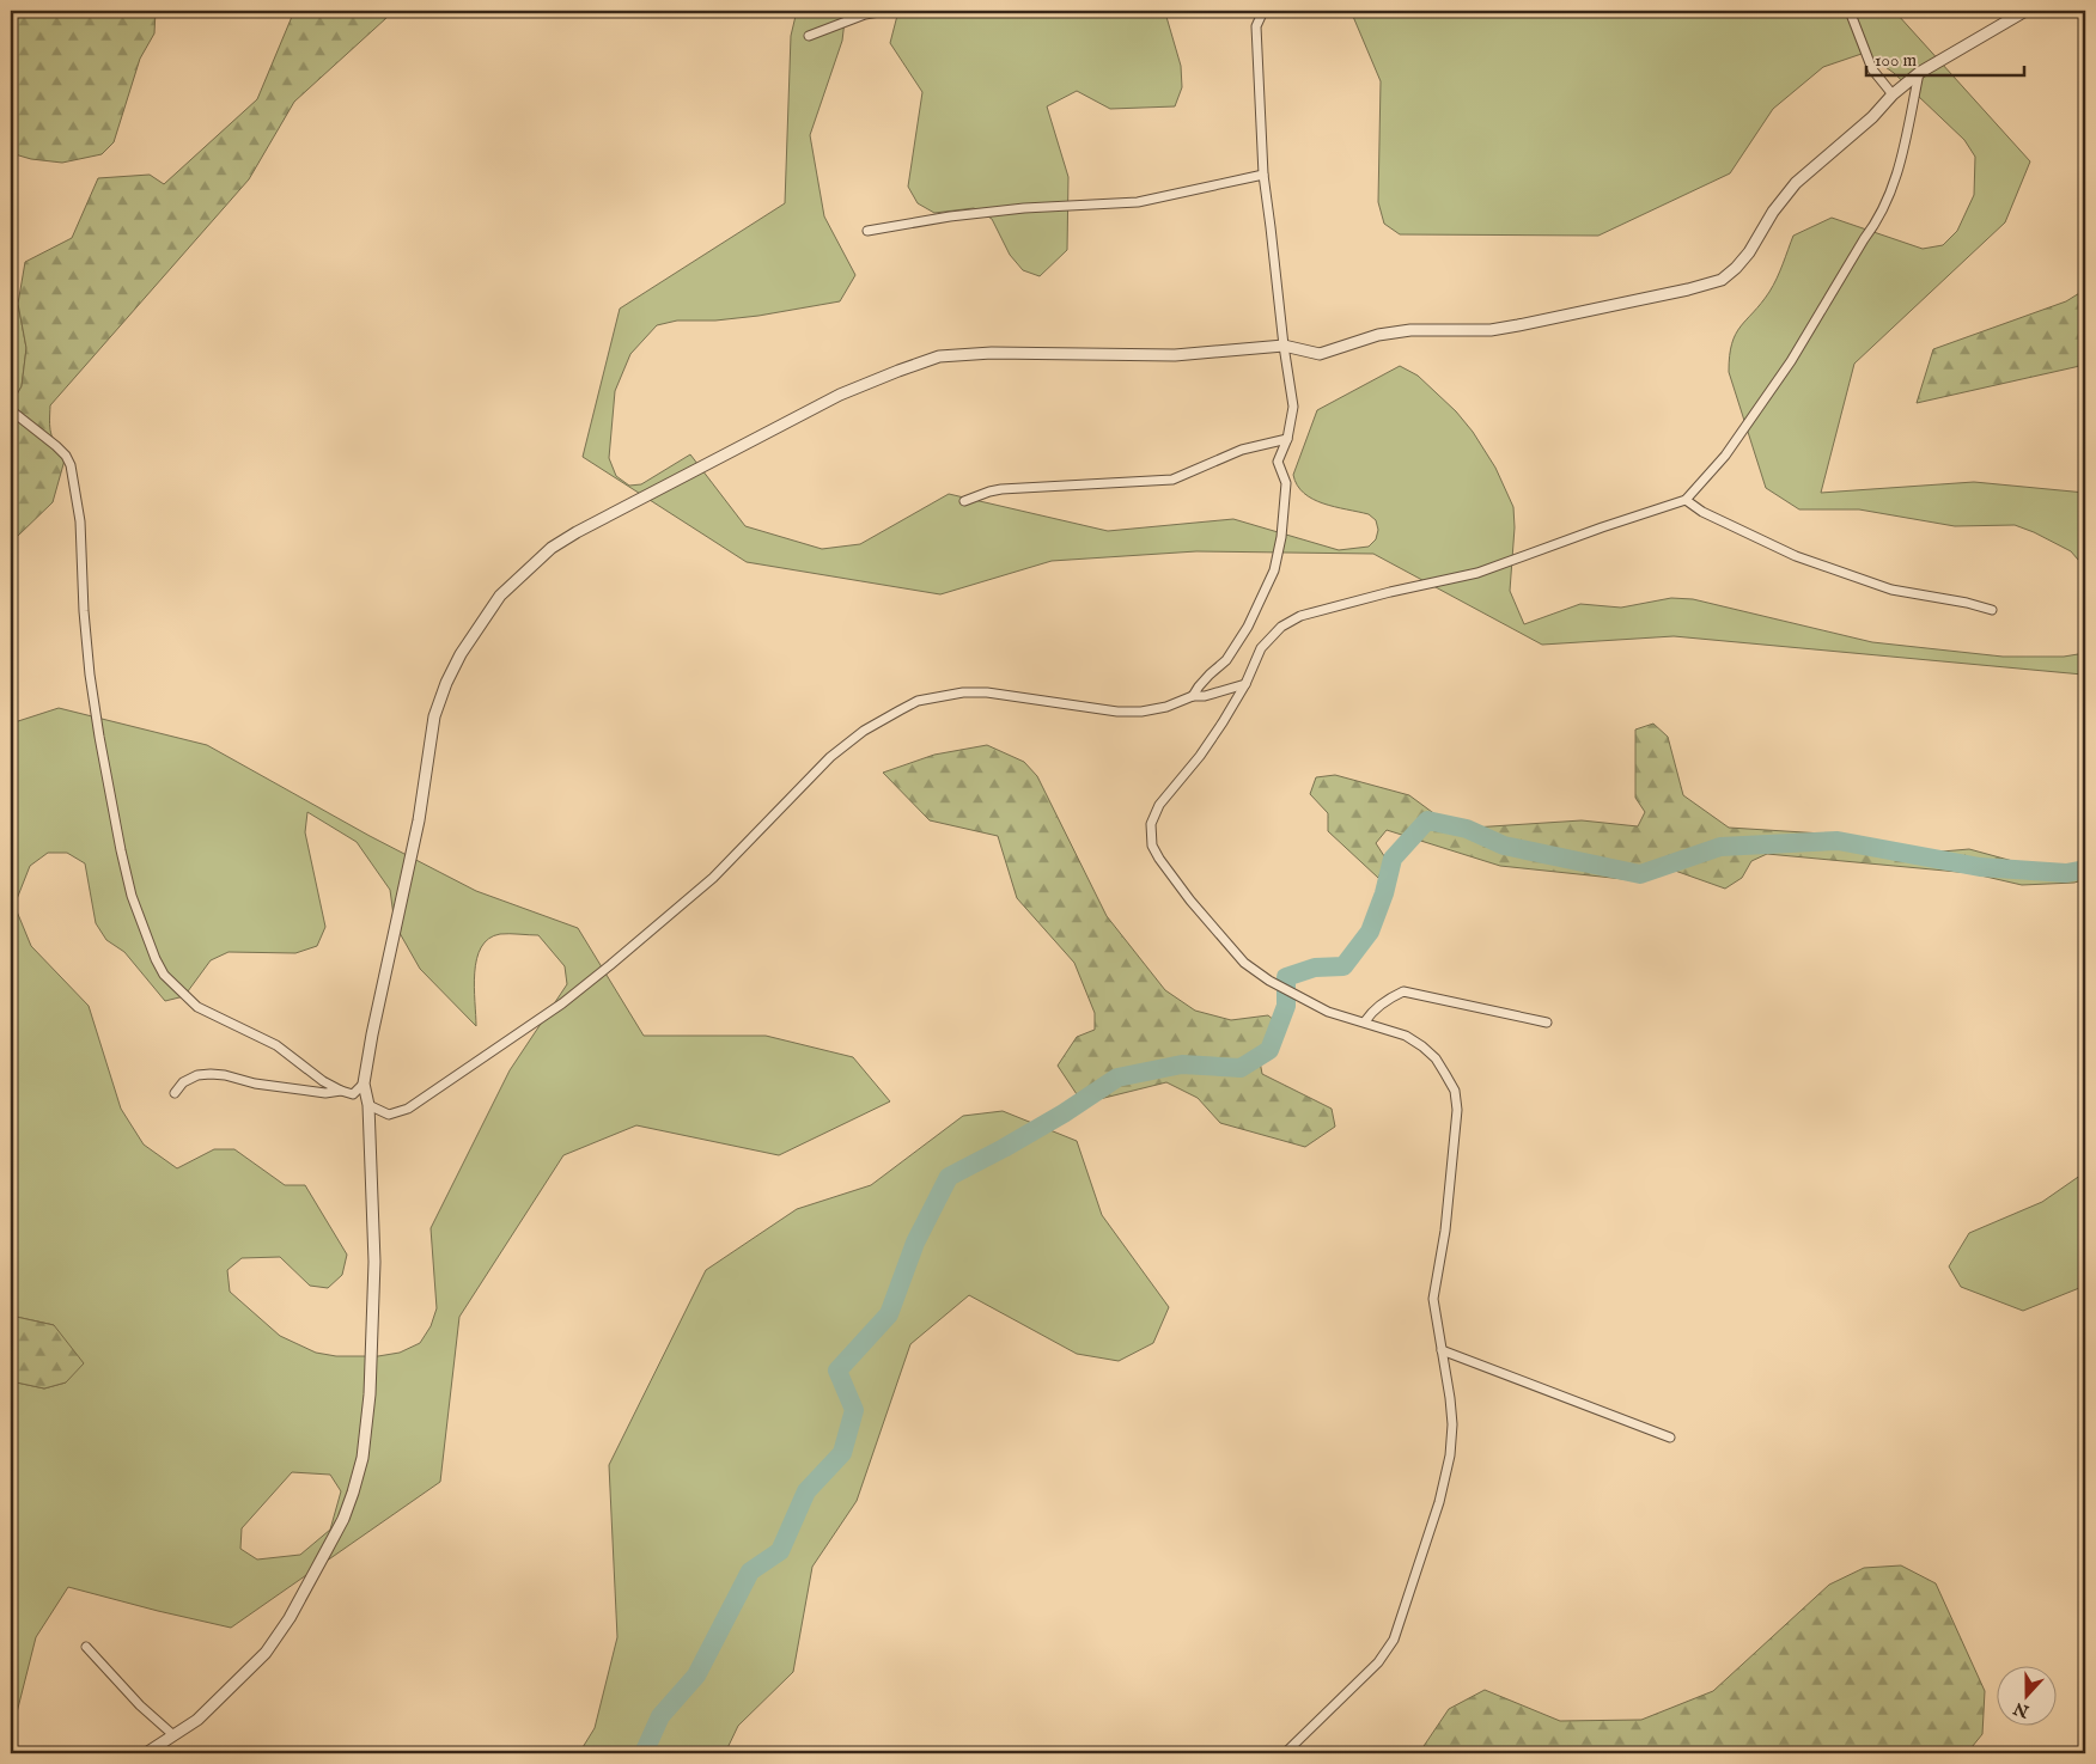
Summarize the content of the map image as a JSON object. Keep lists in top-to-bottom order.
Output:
{
  "scale_bar": "100 m",
  "north": "bottom"
}
